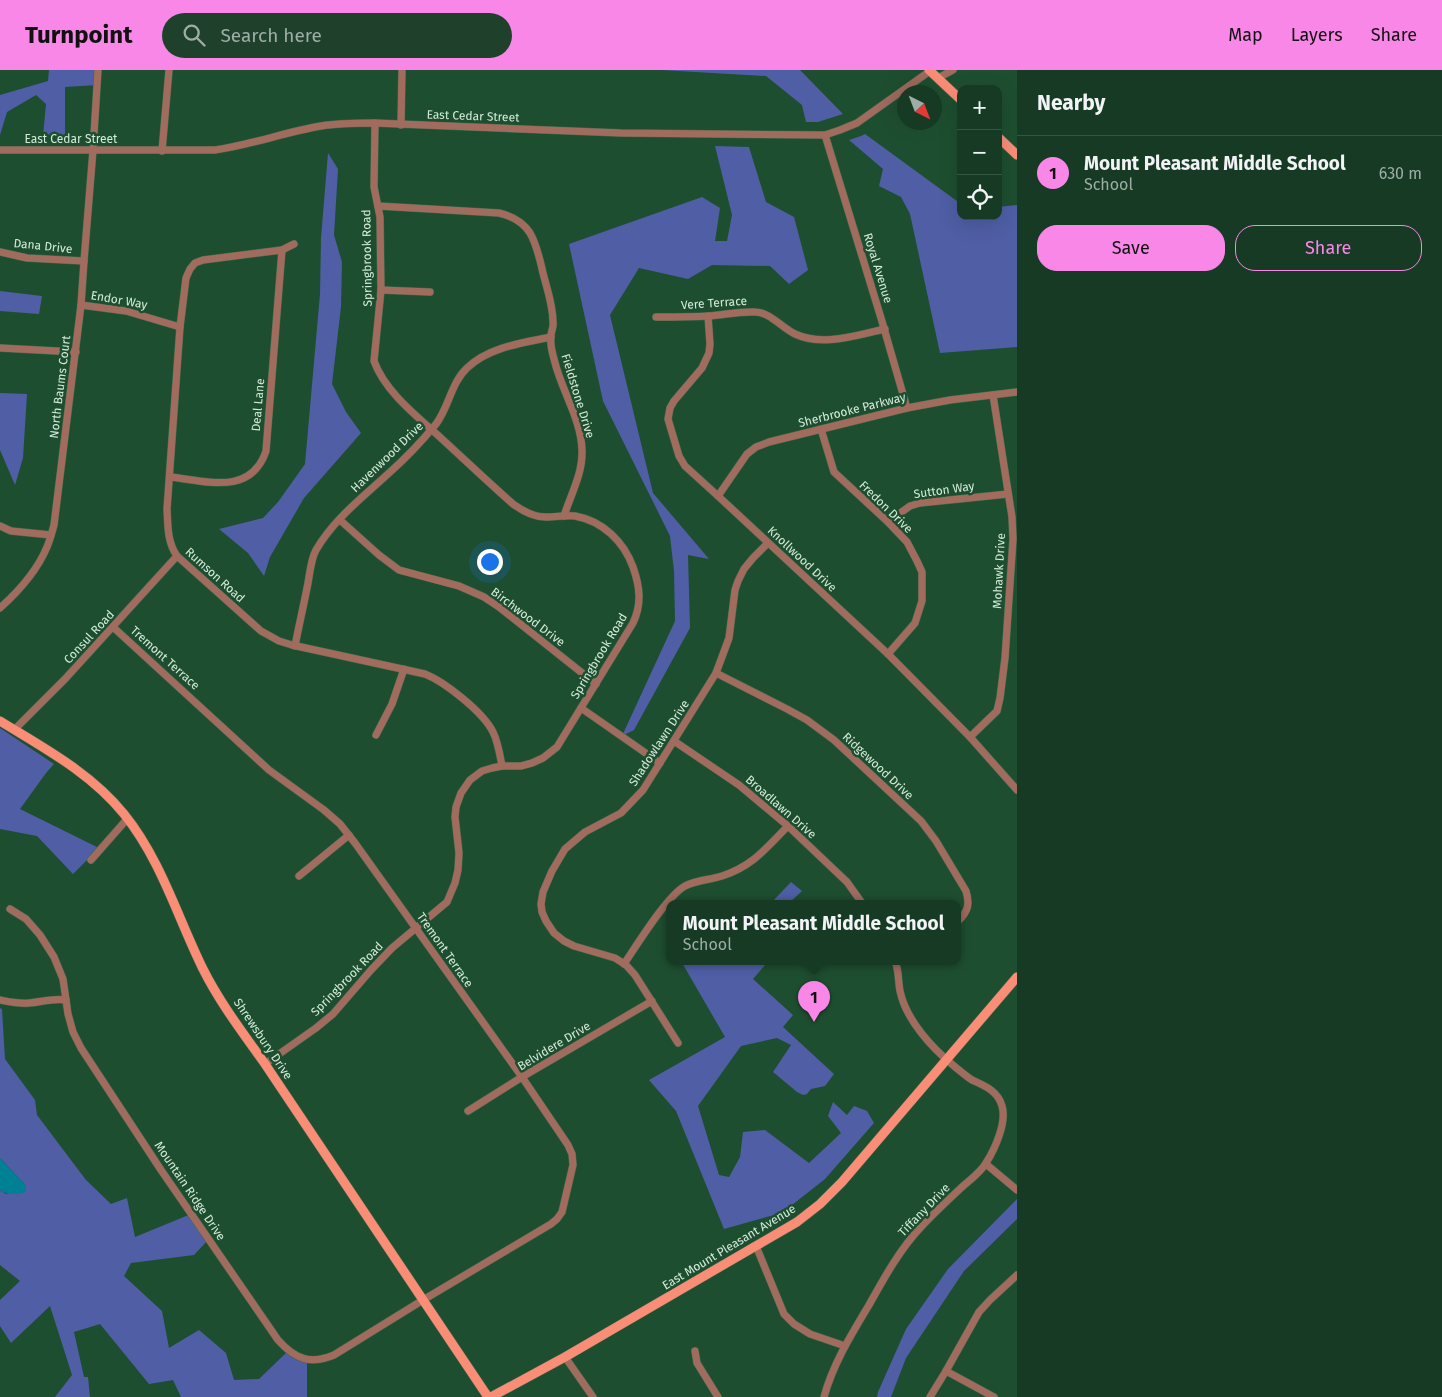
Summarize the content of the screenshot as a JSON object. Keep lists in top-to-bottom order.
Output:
{
  "streets": {
    "main road": ["Shrewsbury Drive", "East Mount Pleasant Avenue"],
    "street": [
      "East Cedar Street",
      "Dana Drive",
      "Springbrook Road",
      "Royal Avenue",
      "Endor Way",
      "Vere Terrace",
      "North Baums Court",
      "Fieldstone Drive",
      "Deal Lane",
      "Sherbrooke Parkway",
      "Havenwood Drive",
      "Sutton Way",
      "Fredon Drive",
      "Knollwood Drive",
      "Mohawk Drive",
      "Rumson Road",
      "Birchwood Drive",
      "Consul Road",
      "Tremont Terrace",
      "Shadowlawn Drive",
      "Ridgewood Drive",
      "Broadlawn Drive",
      "Belvidere Drive",
      "Mountain Ridge Drive",
      "Tiffany Drive"
    ]
  },
  "crossings": [
    ["East Cedar Street", "Springbrook Road"],
    ["East Cedar Street", "Royal Avenue"],
    ["East Cedar Street", "North Baums Court"],
    ["Dana Drive", "North Baums Court"],
    ["Springbrook Road", "Fieldstone Drive"],
    ["Springbrook Road", "Havenwood Drive"],
    ["Springbrook Road", "Rumson Road"],
    ["Springbrook Road", "Birchwood Drive"],
    ["Springbrook Road", "Tremont Terrace"],
    ["Springbrook Road", "Shrewsbury Drive"],
    ["Royal Avenue", "Vere Terrace"],
    ["Royal Avenue", "Sherbrooke Parkway"],
    ["Endor Way", "North Baums Court"],
    ["Endor Way", "Rumson Road"],
    ["Vere Terrace", "Knollwood Drive"],
    ["Fieldstone Drive", "Havenwood Drive"],
    ["Deal Lane", "Rumson Road"],
    ["Sherbrooke Parkway", "Fredon Drive"],
    ["Sherbrooke Parkway", "Knollwood Drive"],
    ["Sherbrooke Parkway", "Mohawk Drive"],
    ["Havenwood Drive", "Rumson Road"],
    ["Havenwood Drive", "Birchwood Drive"],
    ["Sutton Way", "Fredon Drive"],
    ["Sutton Way", "Mohawk Drive"],
    ["Fredon Drive", "Knollwood Drive"],
    ["Knollwood Drive", "Mohawk Drive"],
    ["Knollwood Drive", "Shadowlawn Drive"],
    ["Rumson Road", "Consul Road"],
    ["Consul Road", "Tremont Terrace"],
    ["Consul Road", "Shrewsbury Drive"],
    ["Tremont Terrace", "Shrewsbury Drive"],
    ["Tremont Terrace", "Belvidere Drive"],
    ["Tremont Terrace", "Mountain Ridge Drive"],
    ["Shadowlawn Drive", "Ridgewood Drive"],
    ["Shadowlawn Drive", "Broadlawn Drive"],
    ["Shadowlawn Drive", "Belvidere Drive"],
    ["Shrewsbury Drive", "Mountain Ridge Drive"],
    ["Shrewsbury Drive", "East Mount Pleasant Avenue"],
    ["Tiffany Drive", "East Mount Pleasant Avenue"]
  ],
  "north": "bottom right",
  "page": {
    "header": "Turnpoint",
    "search": "Search here",
    "nav": ["Map", "Layers", "Share"],
    "heading": "Nearby",
    "map_buttons": ["+", "−"],
    "list": [
      {
        "mark": "1",
        "name": "Mount Pleasant Middle School",
        "note": "School",
        "value": "630 m"
      }
    ],
    "buttons": ["Save", "Share"],
    "popup": ["Mount Pleasant Middle School", "School"],
    "pins": "1"
  }
}
